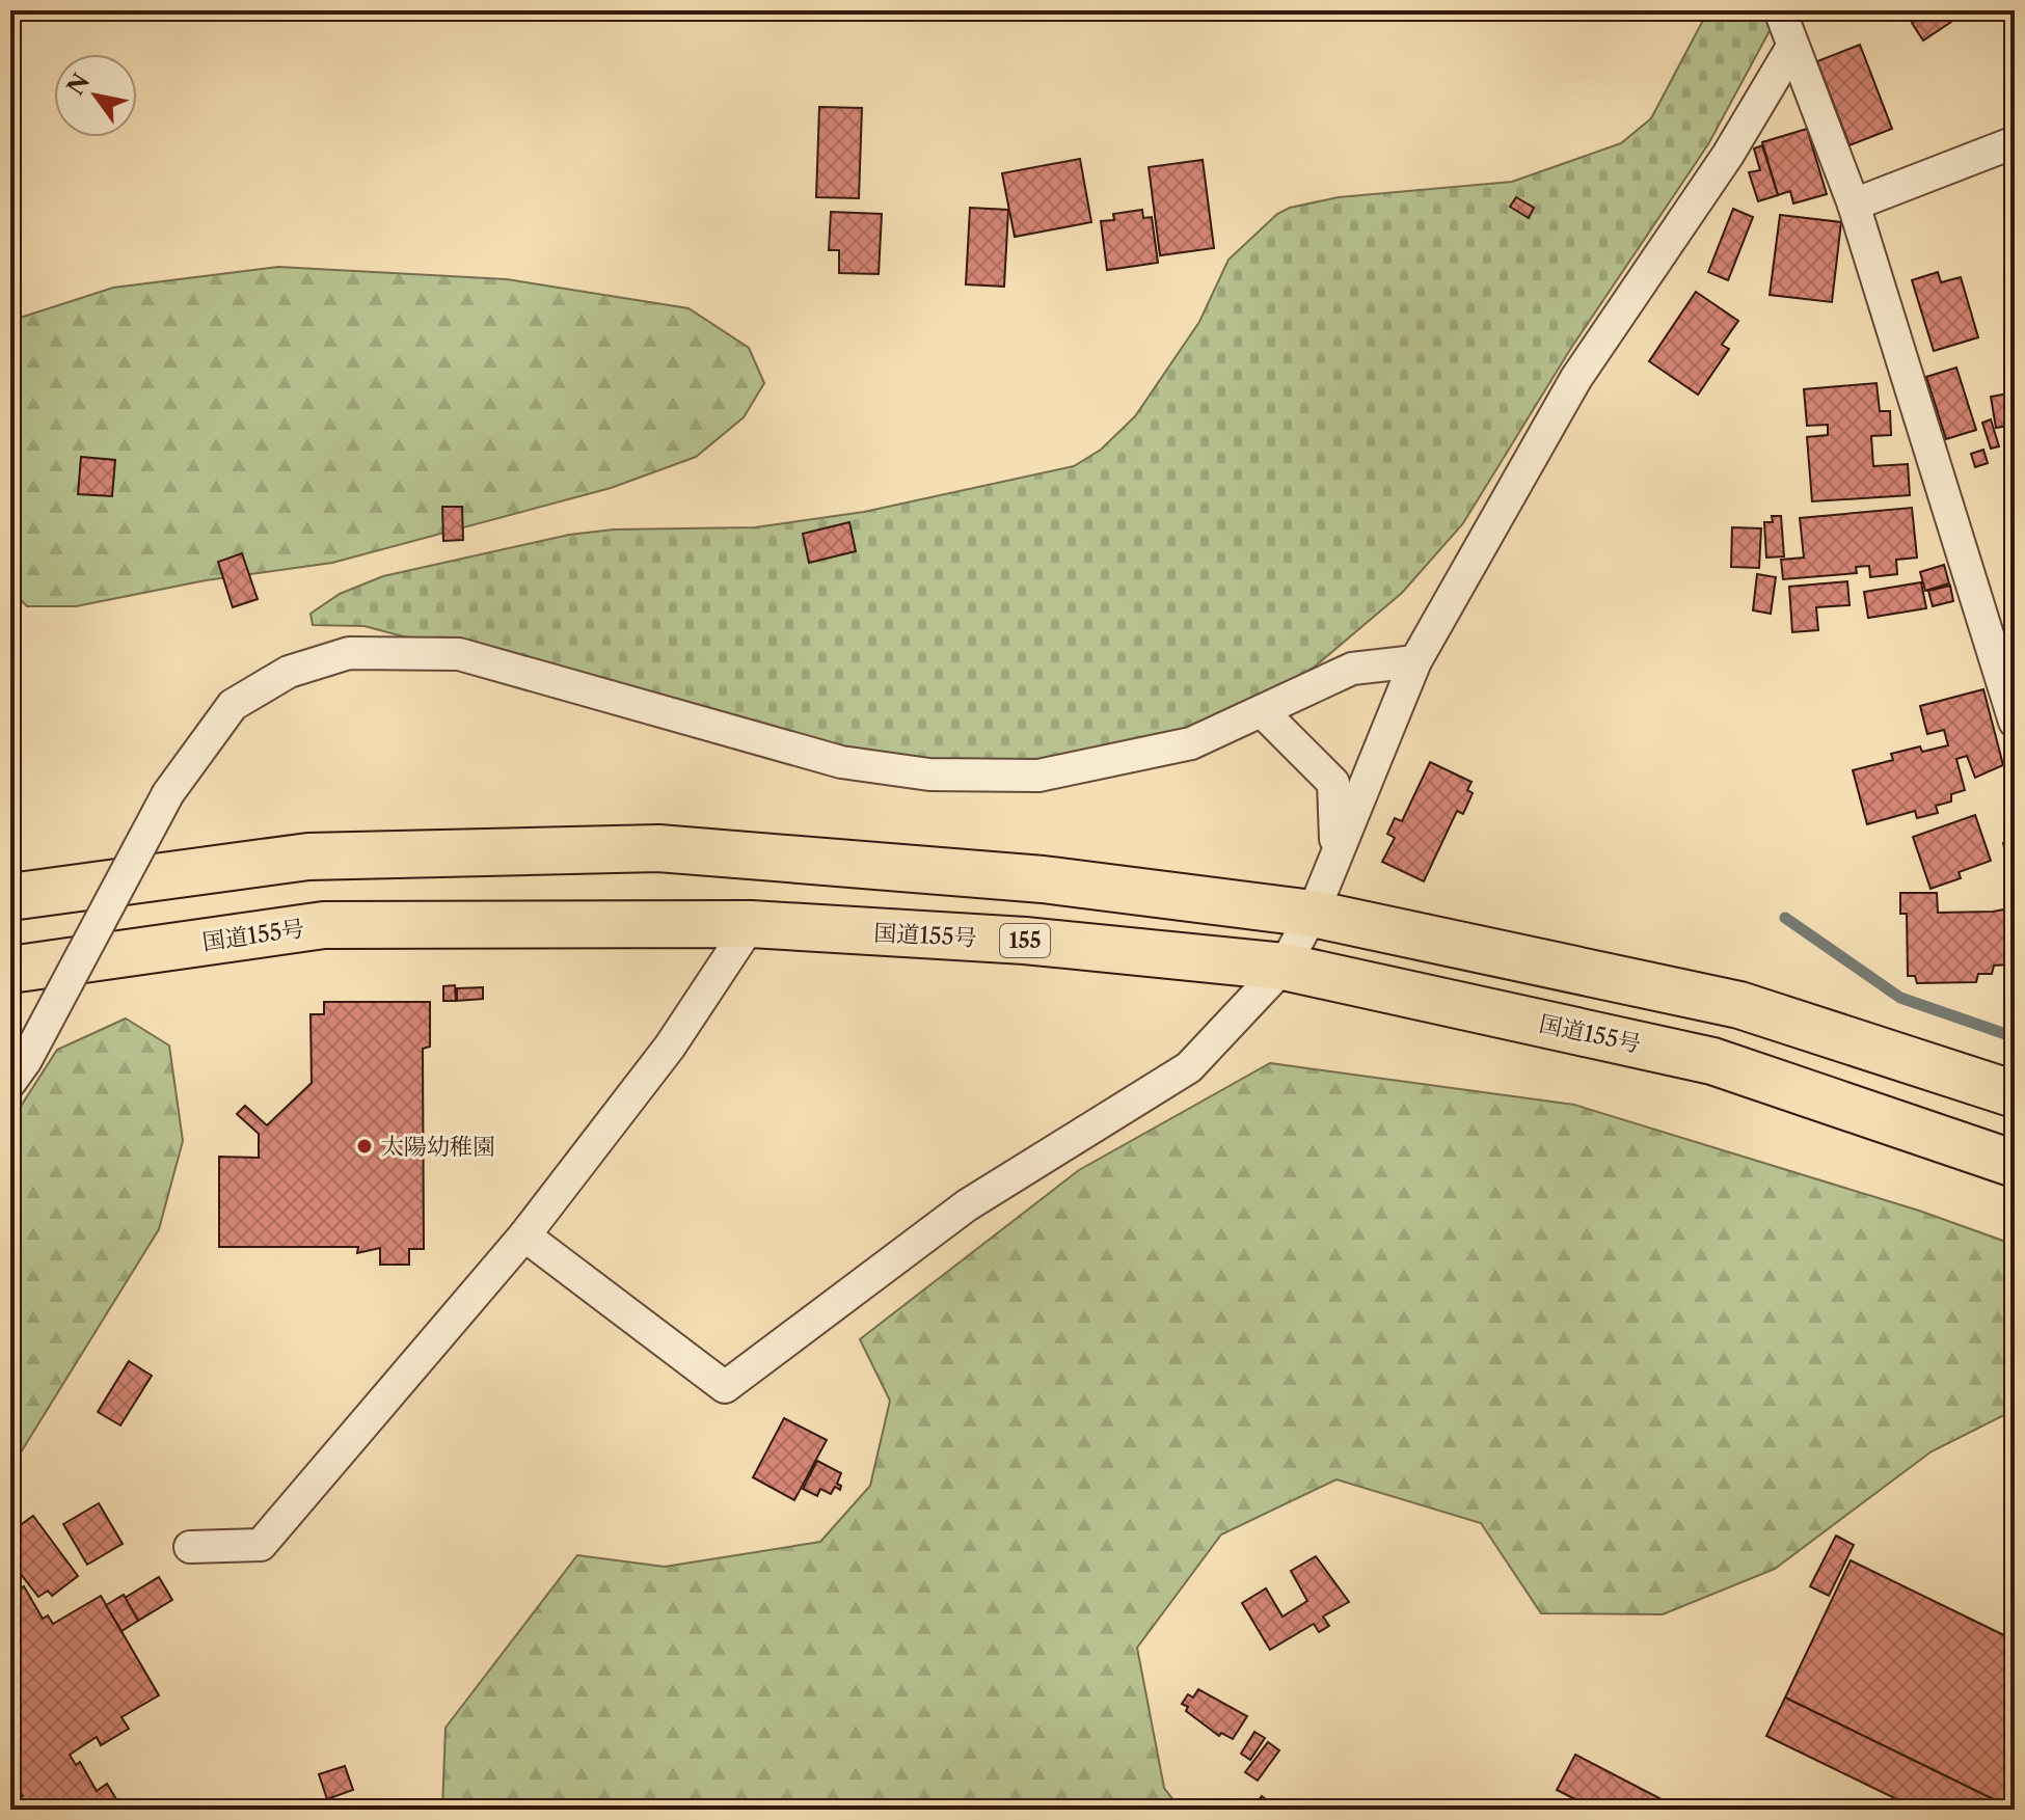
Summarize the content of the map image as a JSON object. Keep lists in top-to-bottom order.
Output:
{
  "streets": {
    "highway": ["国道155号", "155"]
  },
  "places": ["太陽幼稚園"],
  "north": "top left"
}
